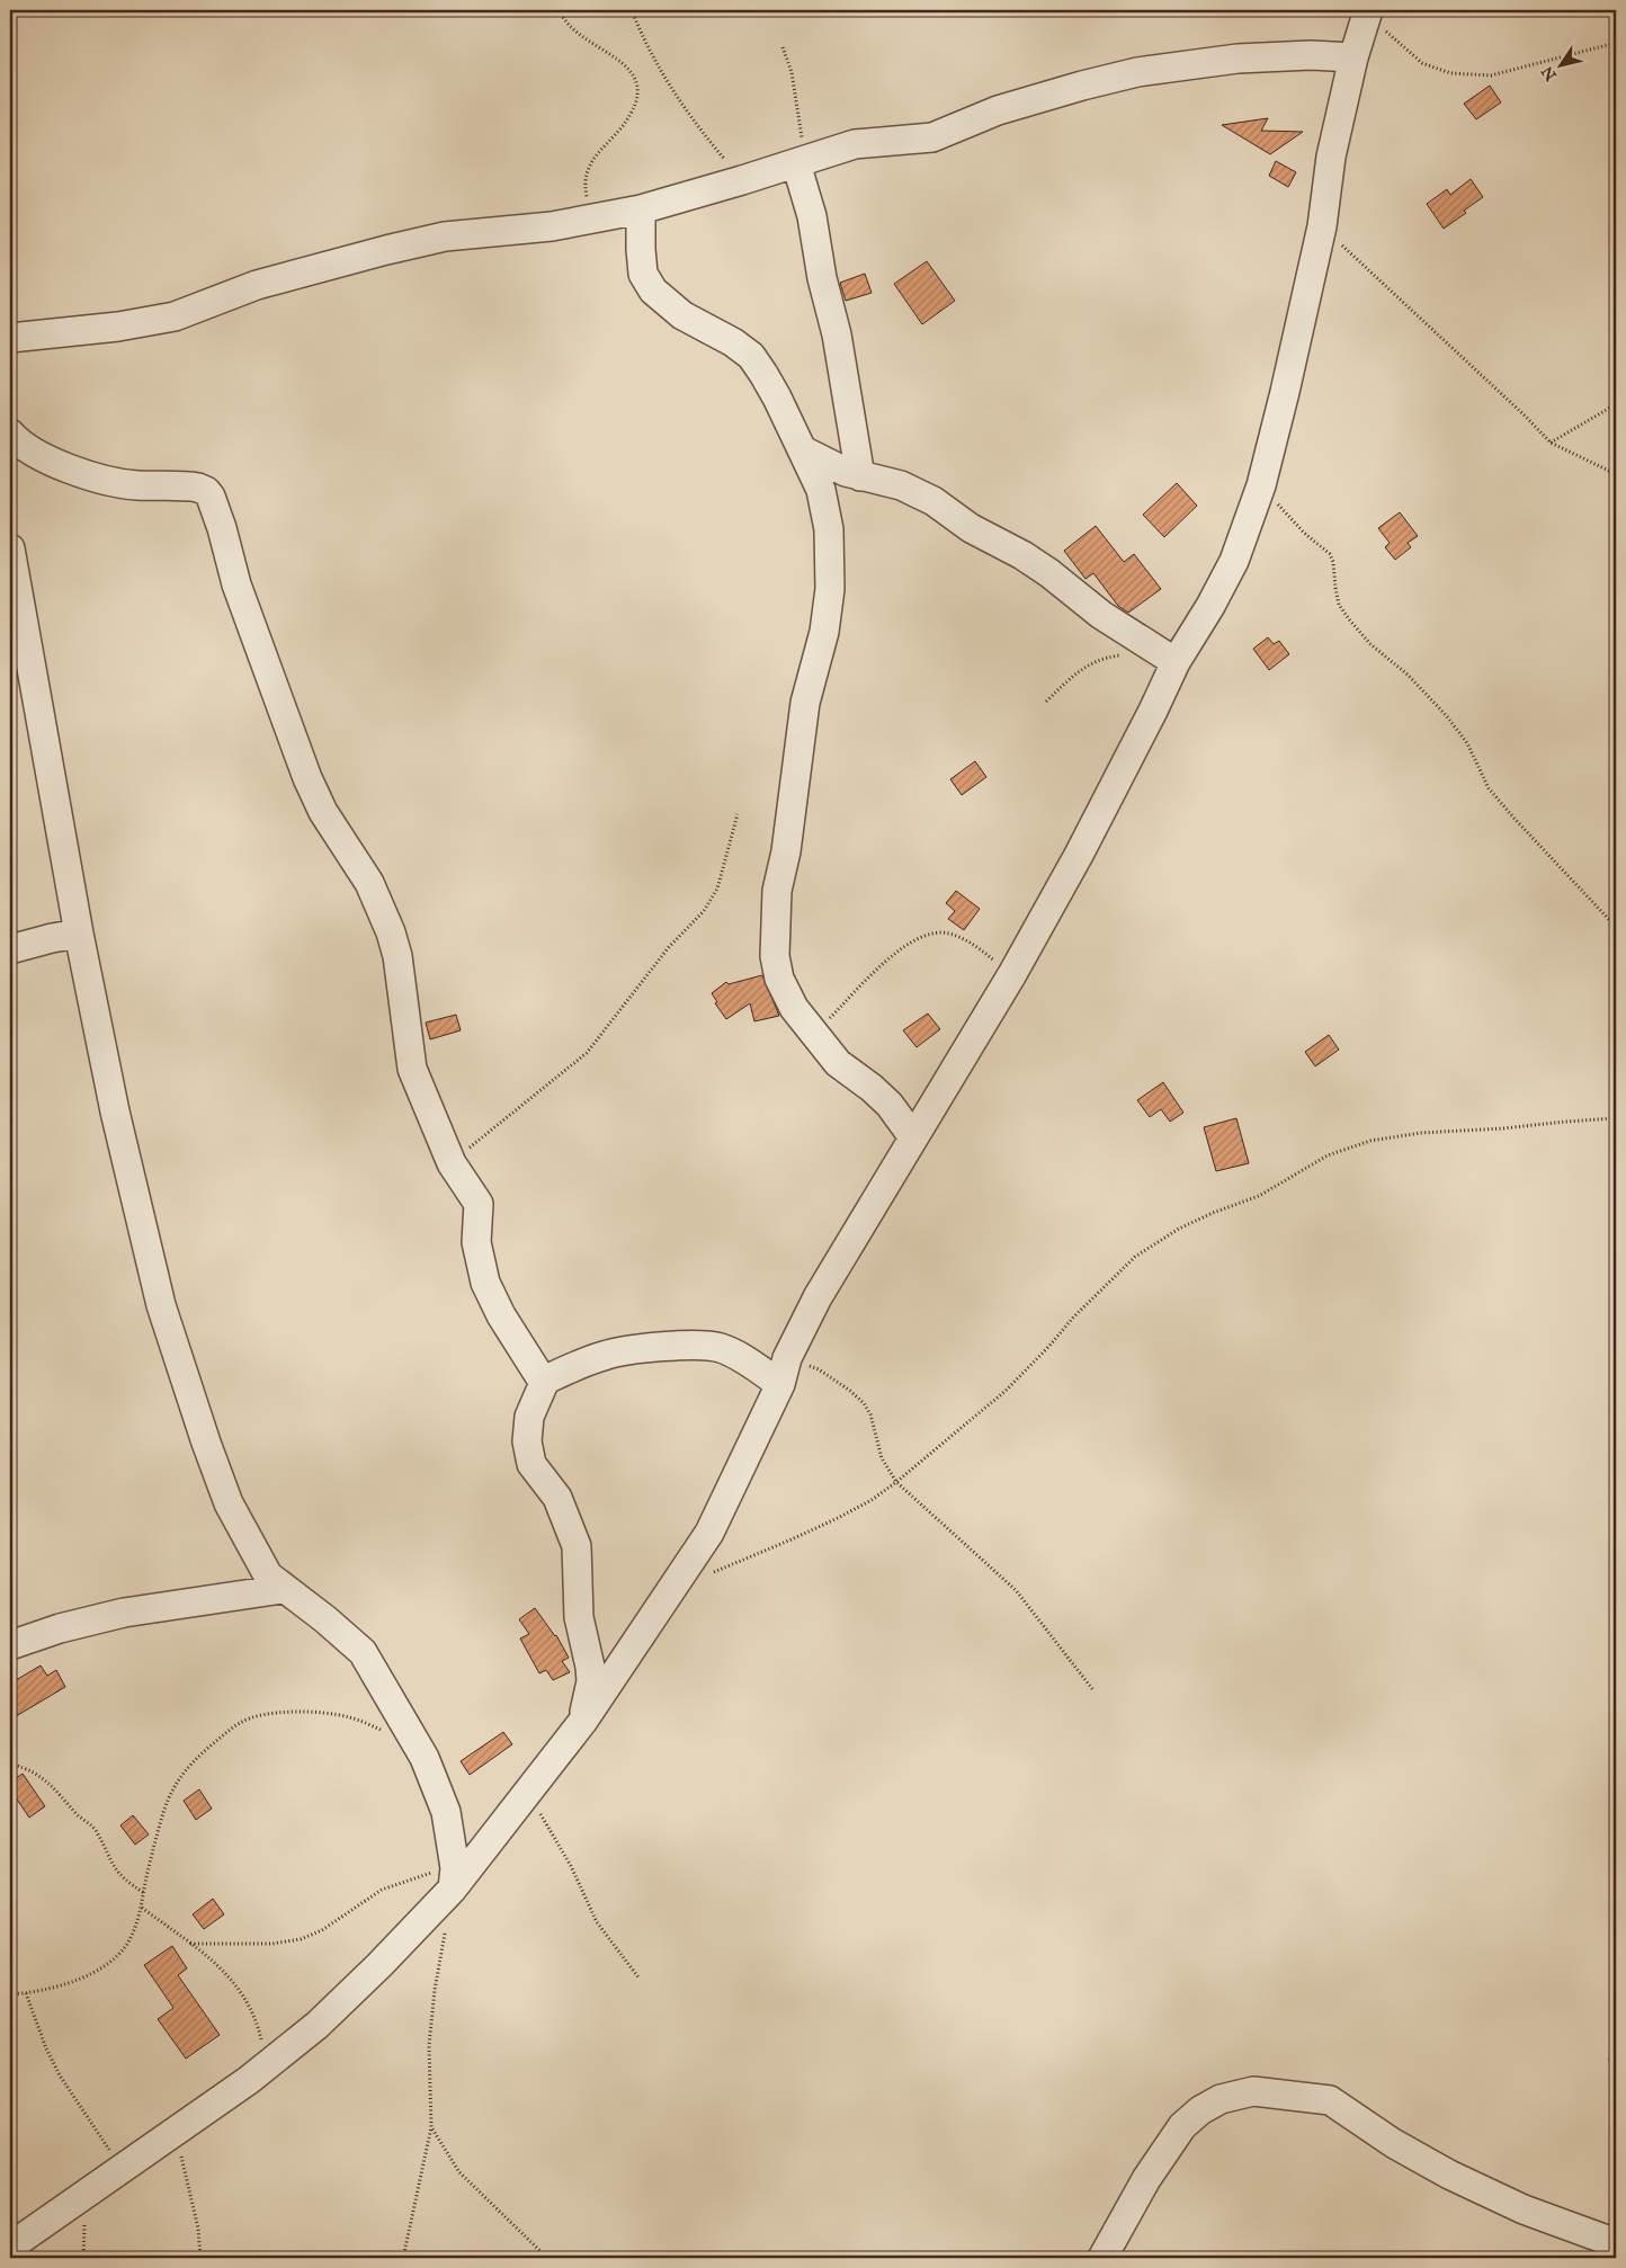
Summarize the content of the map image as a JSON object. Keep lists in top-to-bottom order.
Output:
{
  "north": "bottom left"
}
